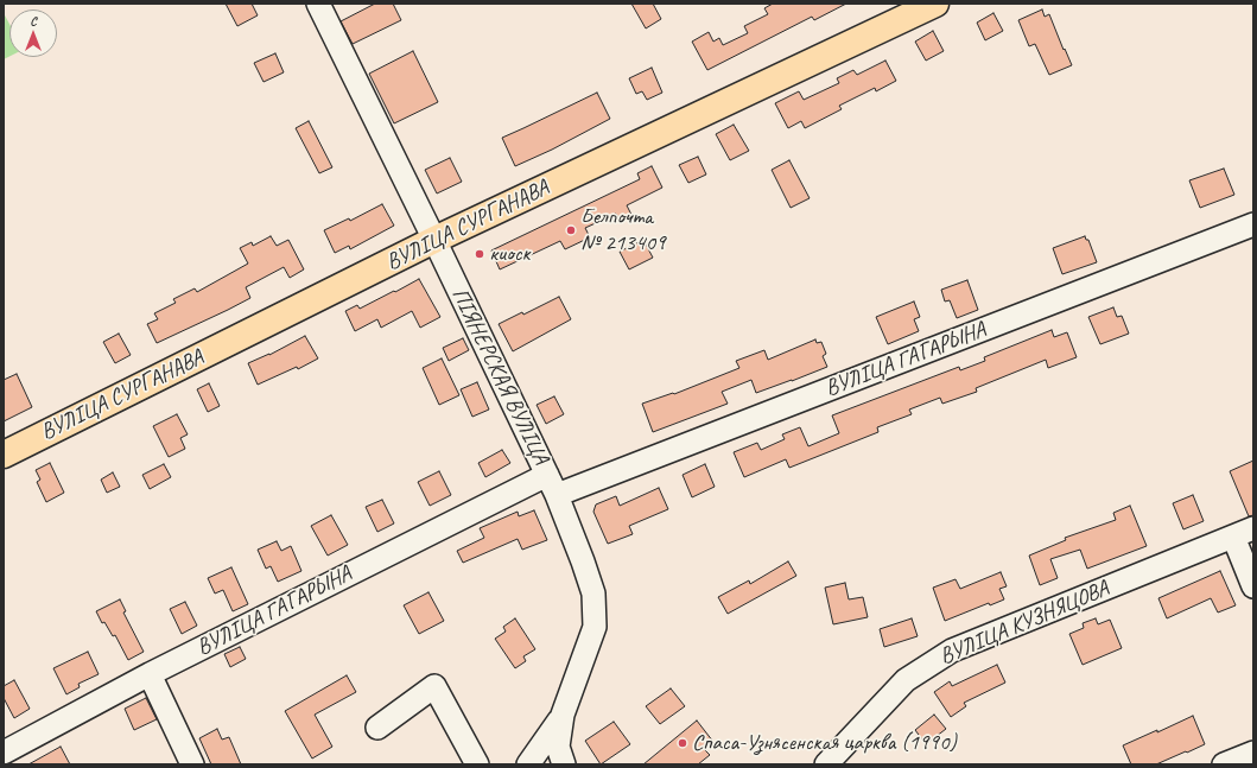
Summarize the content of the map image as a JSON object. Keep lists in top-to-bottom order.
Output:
{
  "streets": {
    "main road": ["ВУЛІЦА СУРГАНАВА"],
    "street": ["ВУЛІЦА ГАГАРЫНА", "ПІЯНЕРСКАЯ ВУЛІЦА", "ВУЛІЦА КУЗНЯЦОВА"]
  },
  "crossings": [
    ["ВУЛІЦА СУРГАНАВА", "ПІЯНЕРСКАЯ ВУЛІЦА"],
    ["ВУЛІЦА ГАГАРЫНА", "ПІЯНЕРСКАЯ ВУЛІЦА"]
  ],
  "places": ["Белпочта № 213409", "киоск", "Спаса-Узнясенская царква (1990)"],
  "north": "top"
}
